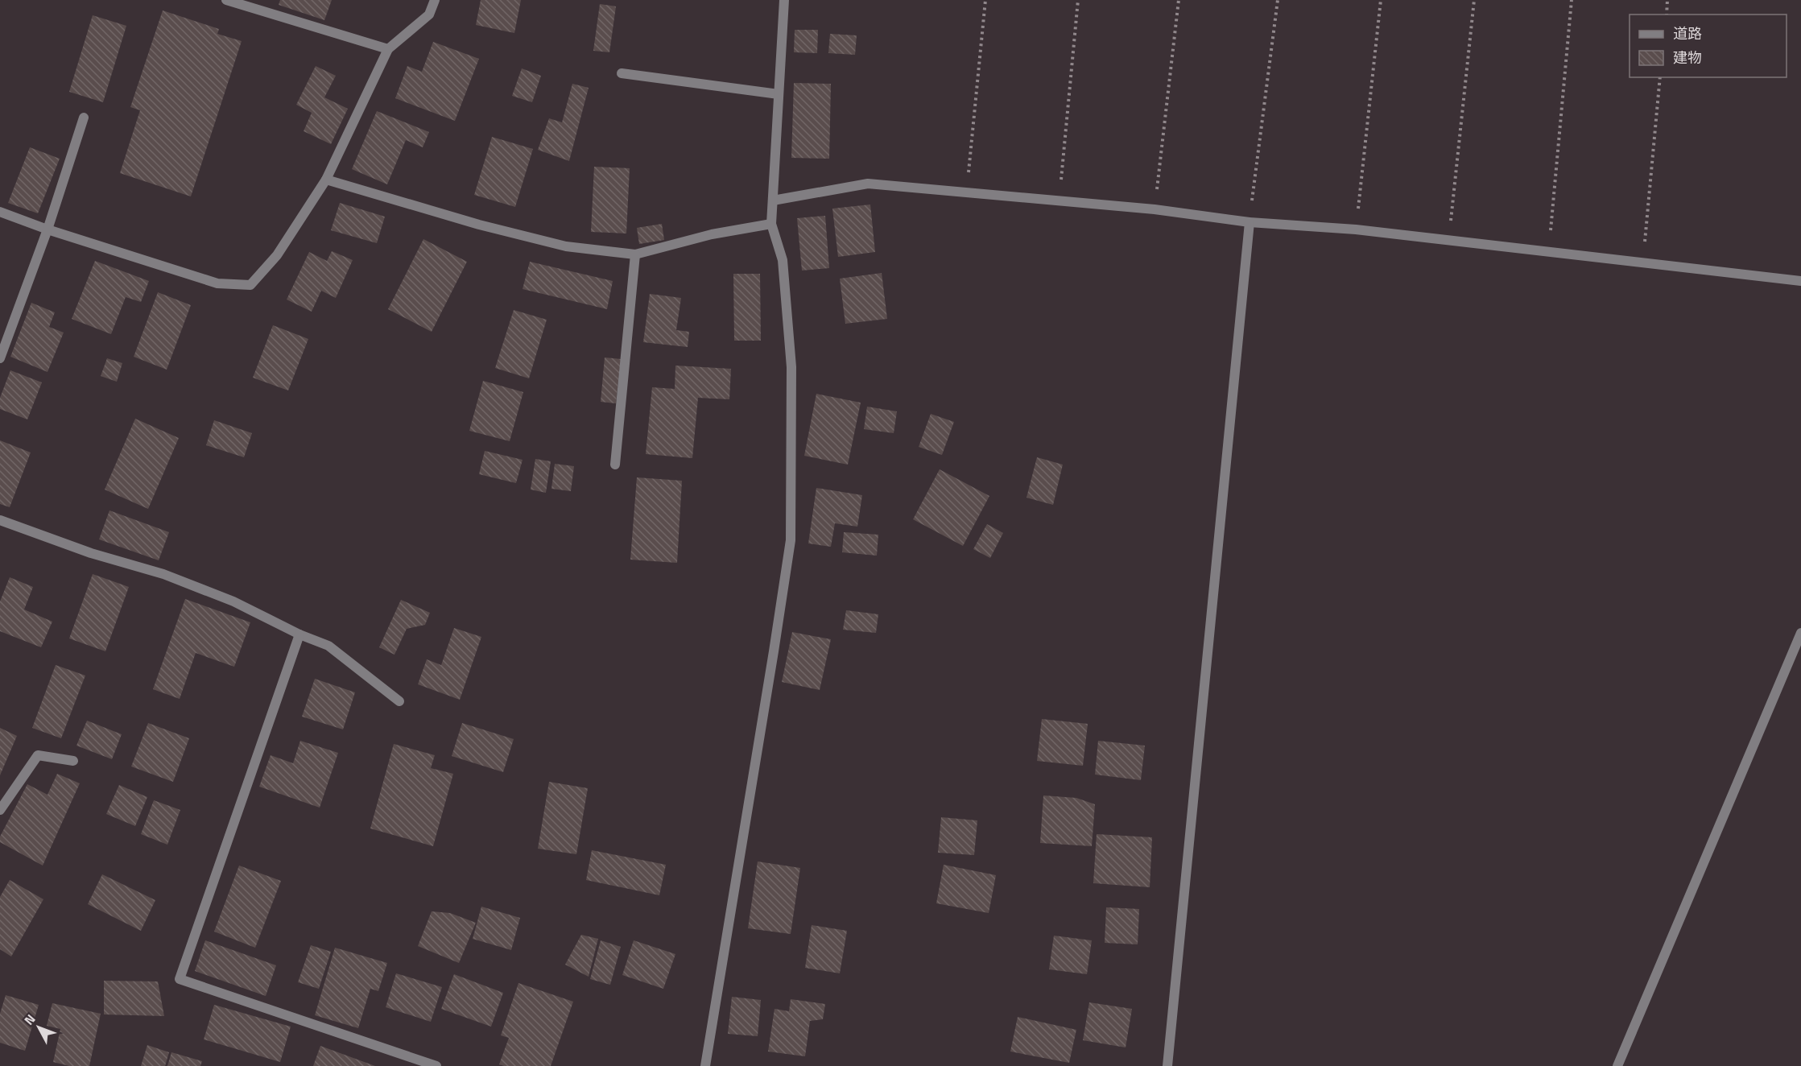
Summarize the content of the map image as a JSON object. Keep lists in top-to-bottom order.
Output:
{
  "legend": ["道路", "建物"],
  "north": "top left"
}
